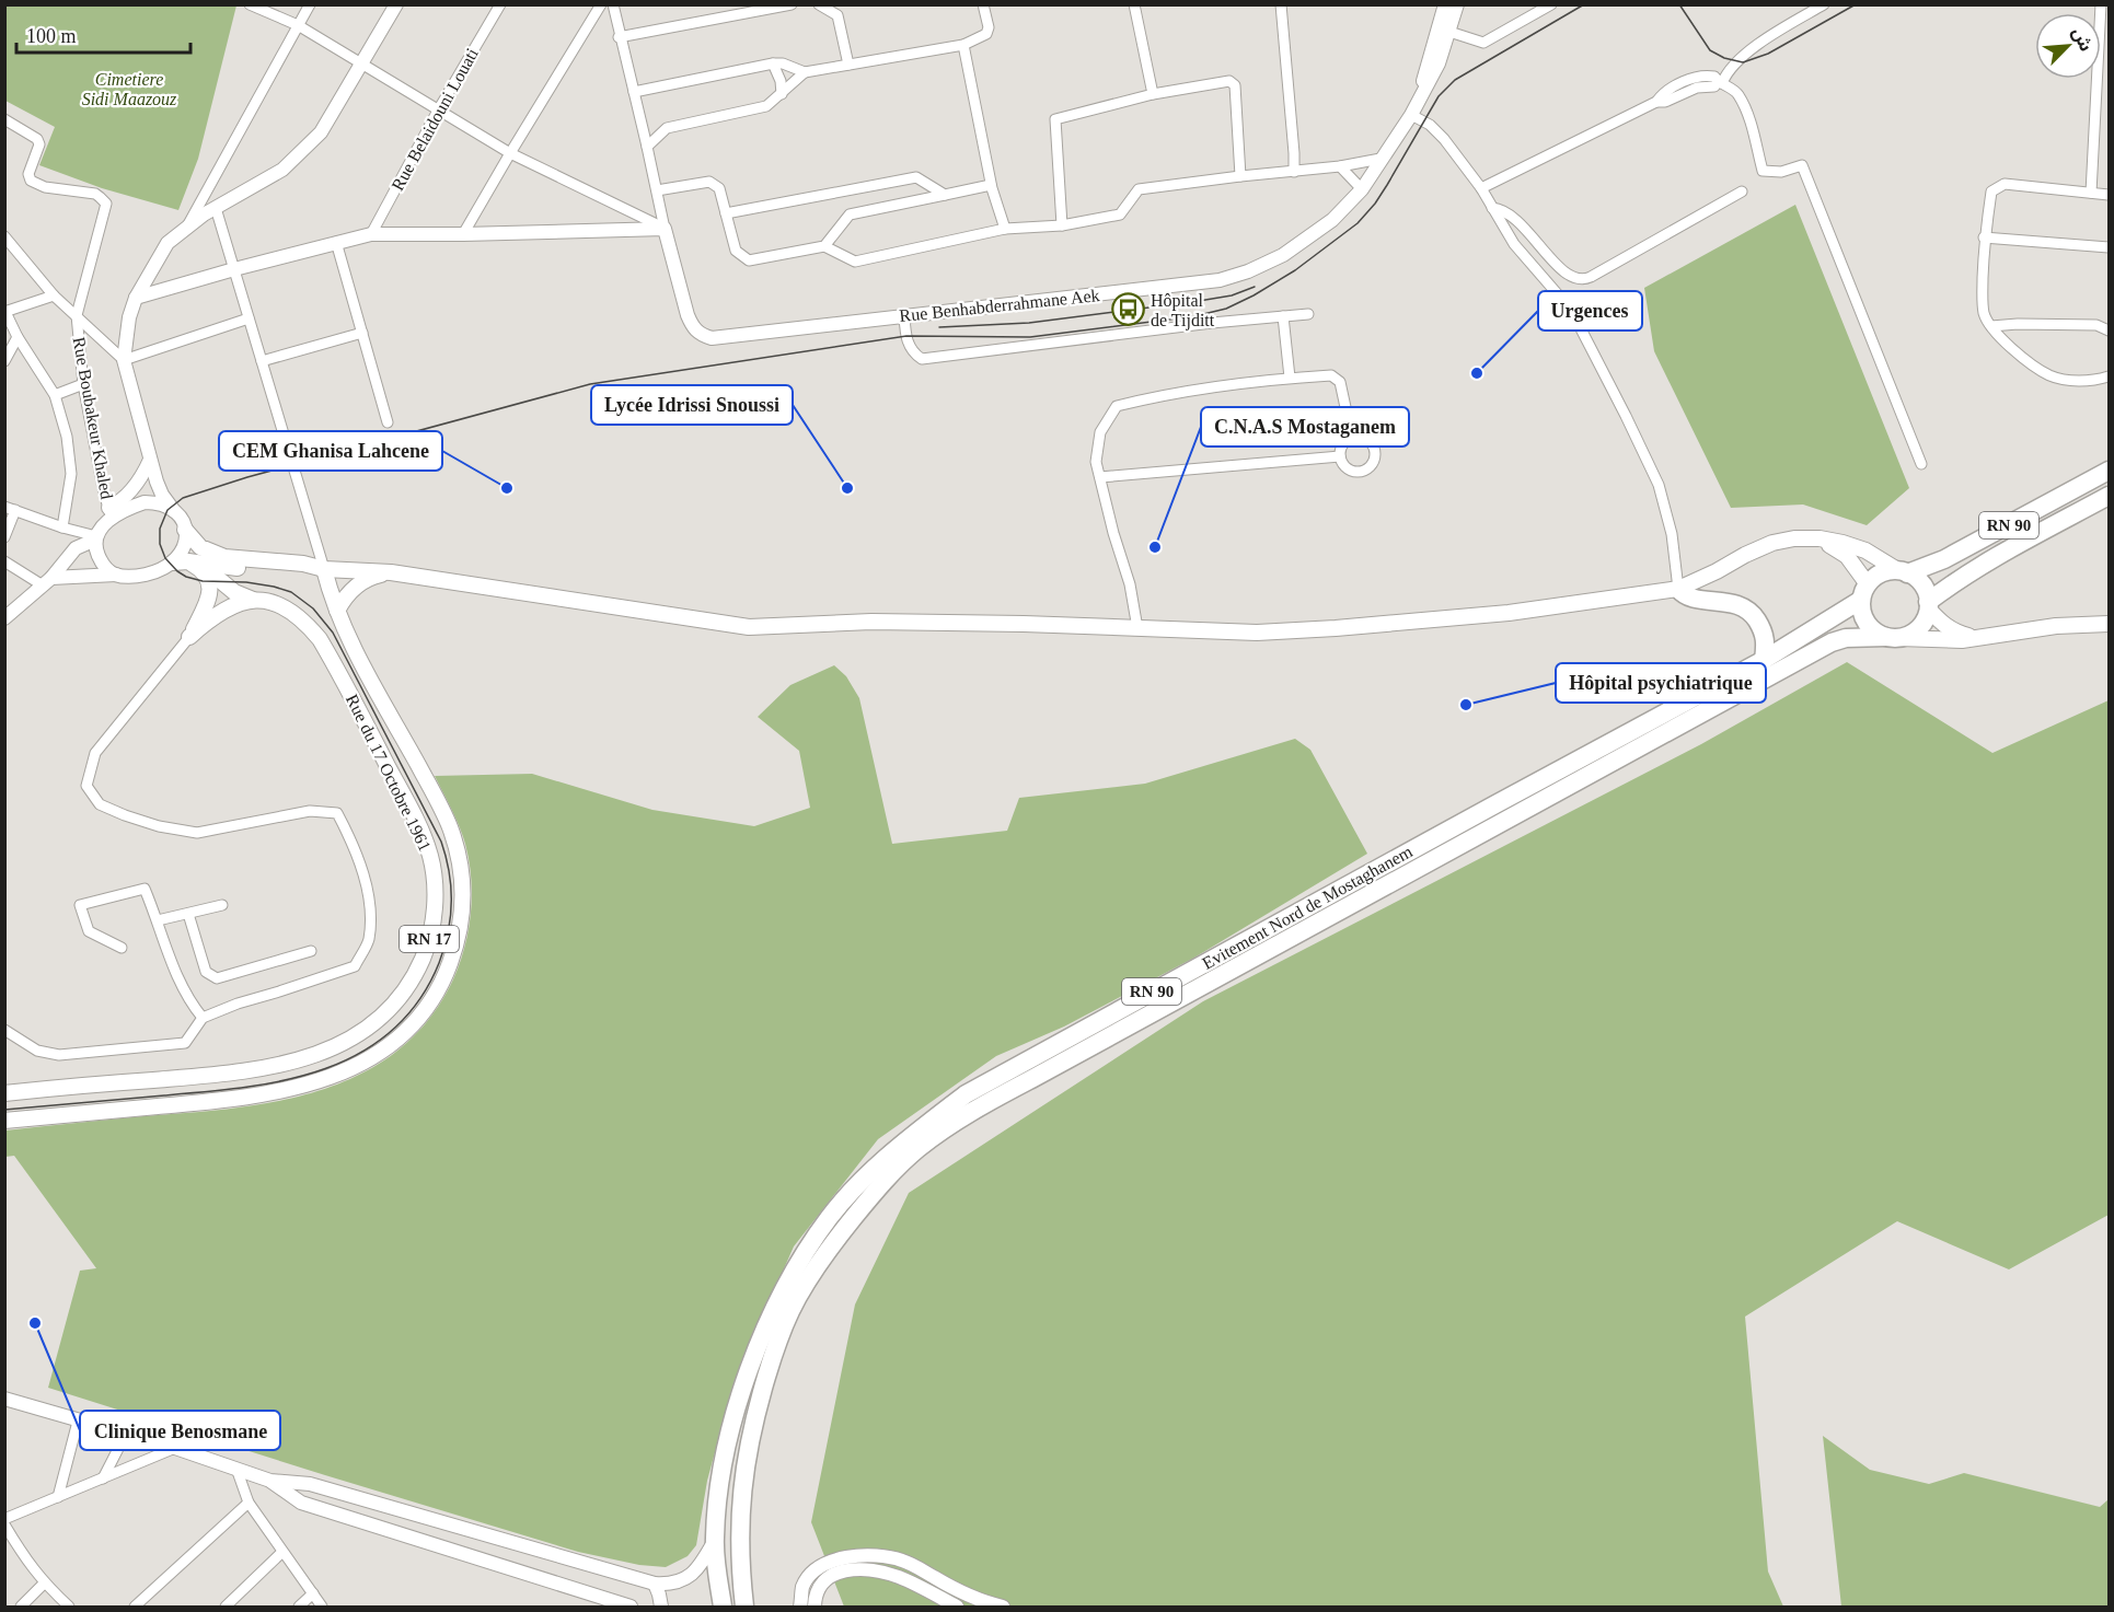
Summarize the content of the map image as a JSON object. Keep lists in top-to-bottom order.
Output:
{
  "streets": {
    "highway": ["RN 90", "Evitement Nord de Mostaghanem"],
    "main road": ["Rue Benhabderrahmane Aek", "Rue du 17 Octobre 1961", "RN 17"],
    "street": ["Rue Belaidouni Louati", "Rue Boubakeur Khaled"]
  },
  "crossings": [
    ["Rue Boubakeur Khaled", "Rue du 17 Octobre 1961"],
    ["RN 90", "Evitement Nord de Mostaghanem"]
  ],
  "parks": ["Cimetiere Sidi Maazouz"],
  "places": {
    "bus stop": ["Hôpital de Tijditt"],
    "other": [
      "Urgences",
      "CEM Ghanisa Lahcene",
      "Lycée Idrissi Snoussi",
      "C.N.A.S Mostaganem",
      "Hôpital psychiatrique",
      "Clinique Benosmane"
    ]
  },
  "scale_bar": "100 m",
  "north": "top right"
}
